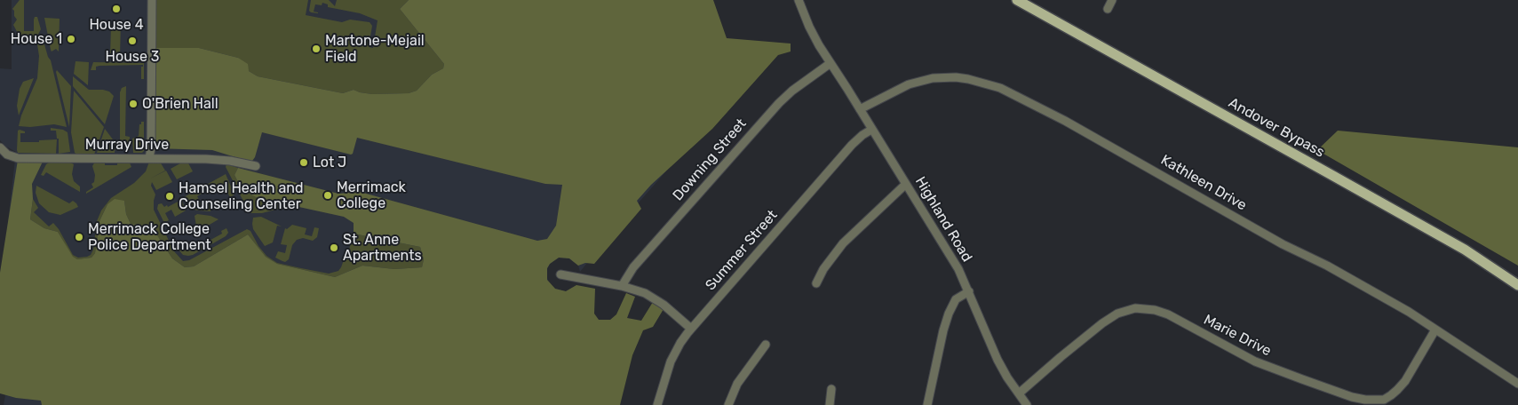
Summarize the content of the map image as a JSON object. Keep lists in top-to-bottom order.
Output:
{
  "streets": {
    "main road": ["Andover Bypass"],
    "street": [
      "Murray Drive",
      "Downing Street",
      "Kathleen Drive",
      "Highland Road",
      "Summer Street",
      "Marie Drive"
    ]
  },
  "crossings": [
    ["Downing Street", "Highland Road"],
    ["Kathleen Drive", "Highland Road"],
    ["Kathleen Drive", "Marie Drive"],
    ["Highland Road", "Summer Street"],
    ["Highland Road", "Marie Drive"]
  ],
  "places": [
    "House 4",
    "House 1",
    "House 3",
    "Martone-Mejail Field",
    "O'Brien Hall",
    "Lot J",
    "Merrimack College",
    "Hamsel Health and Counseling Center",
    "Merrimack College Police Department",
    "St. Anne Apartments"
  ]
}
